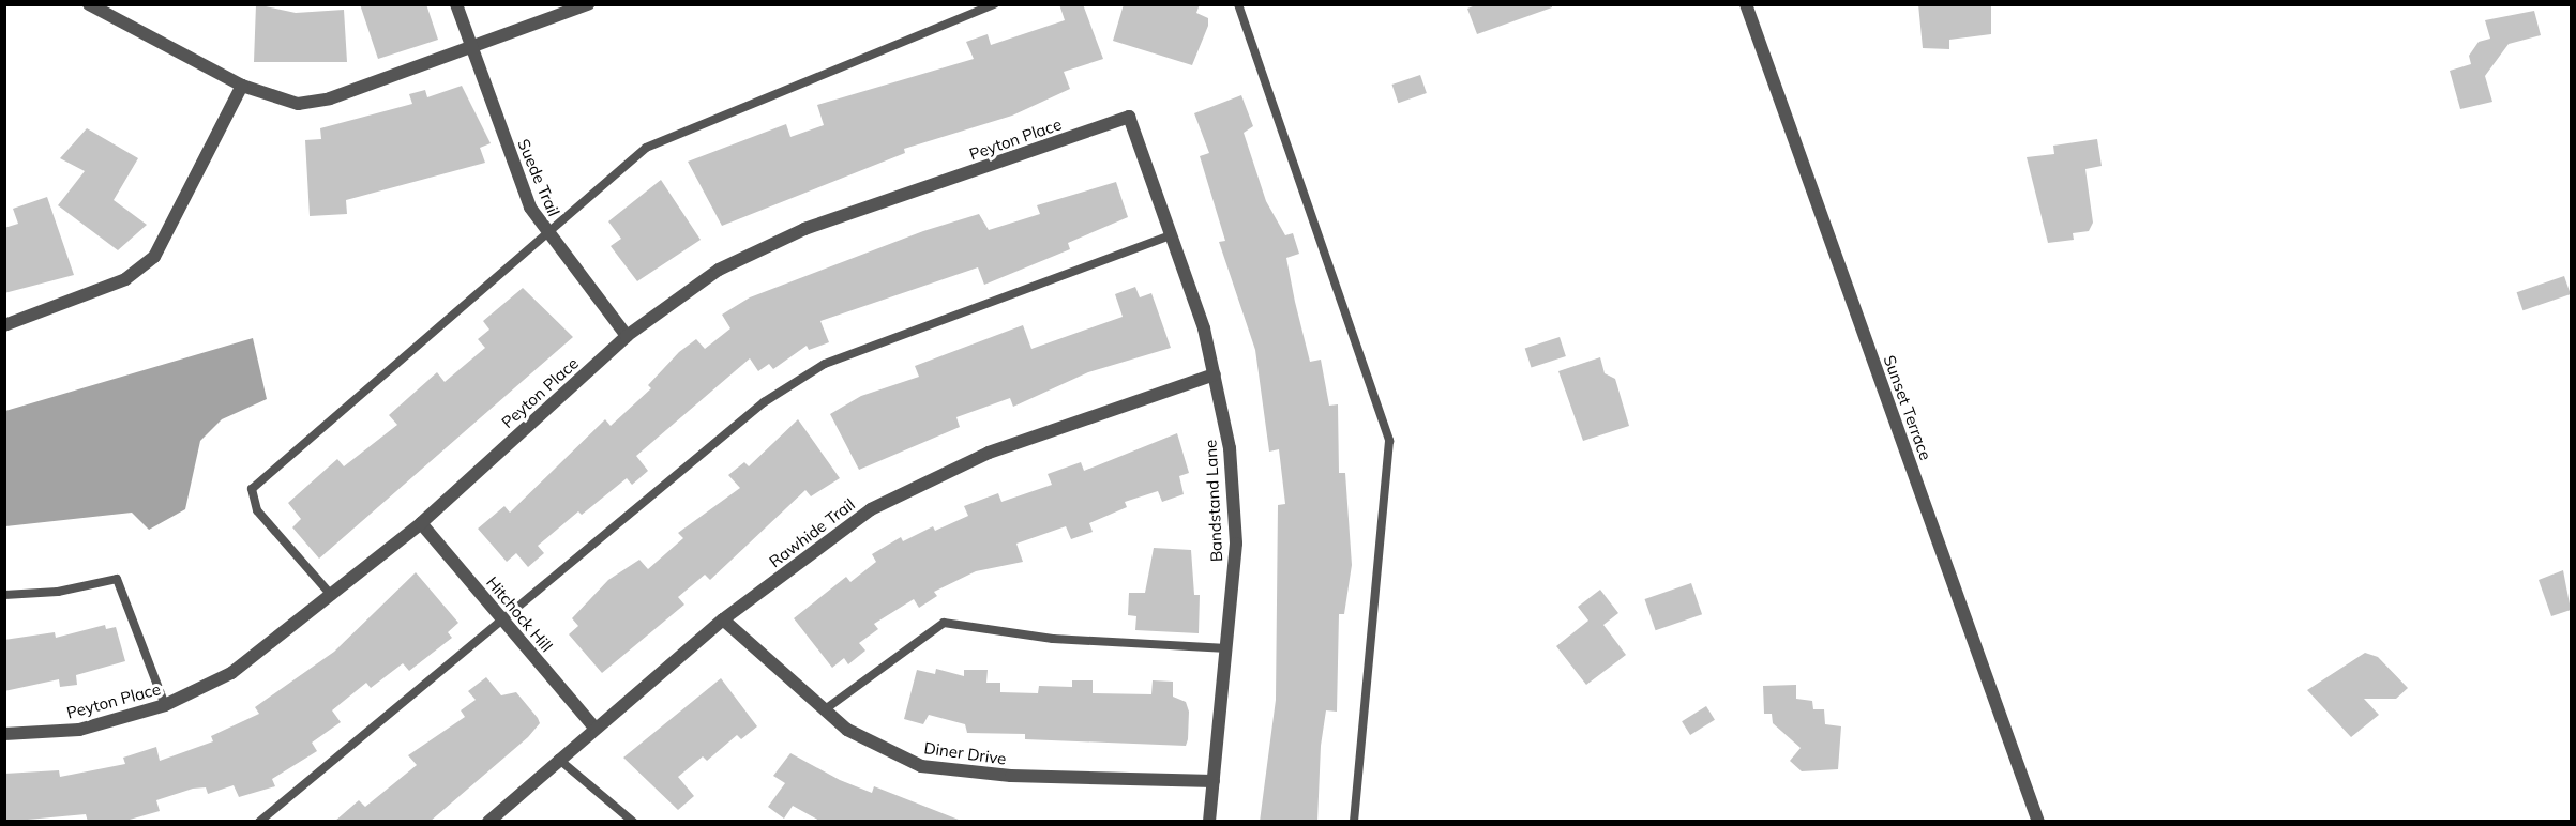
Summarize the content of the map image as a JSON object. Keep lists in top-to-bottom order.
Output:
{
  "streets": {
    "street": [
      "Peyton Place",
      "Suede Trail",
      "Sunset Terrace",
      "Bandstand Lane",
      "Rawhide Trail",
      "Hitchock Hill",
      "Diner Drive"
    ]
  },
  "crossings": [
    ["Peyton Place", "Suede Trail"],
    ["Peyton Place", "Bandstand Lane"],
    ["Peyton Place", "Hitchock Hill"],
    ["Bandstand Lane", "Rawhide Trail"],
    ["Bandstand Lane", "Diner Drive"],
    ["Rawhide Trail", "Hitchock Hill"],
    ["Rawhide Trail", "Diner Drive"]
  ]
}
